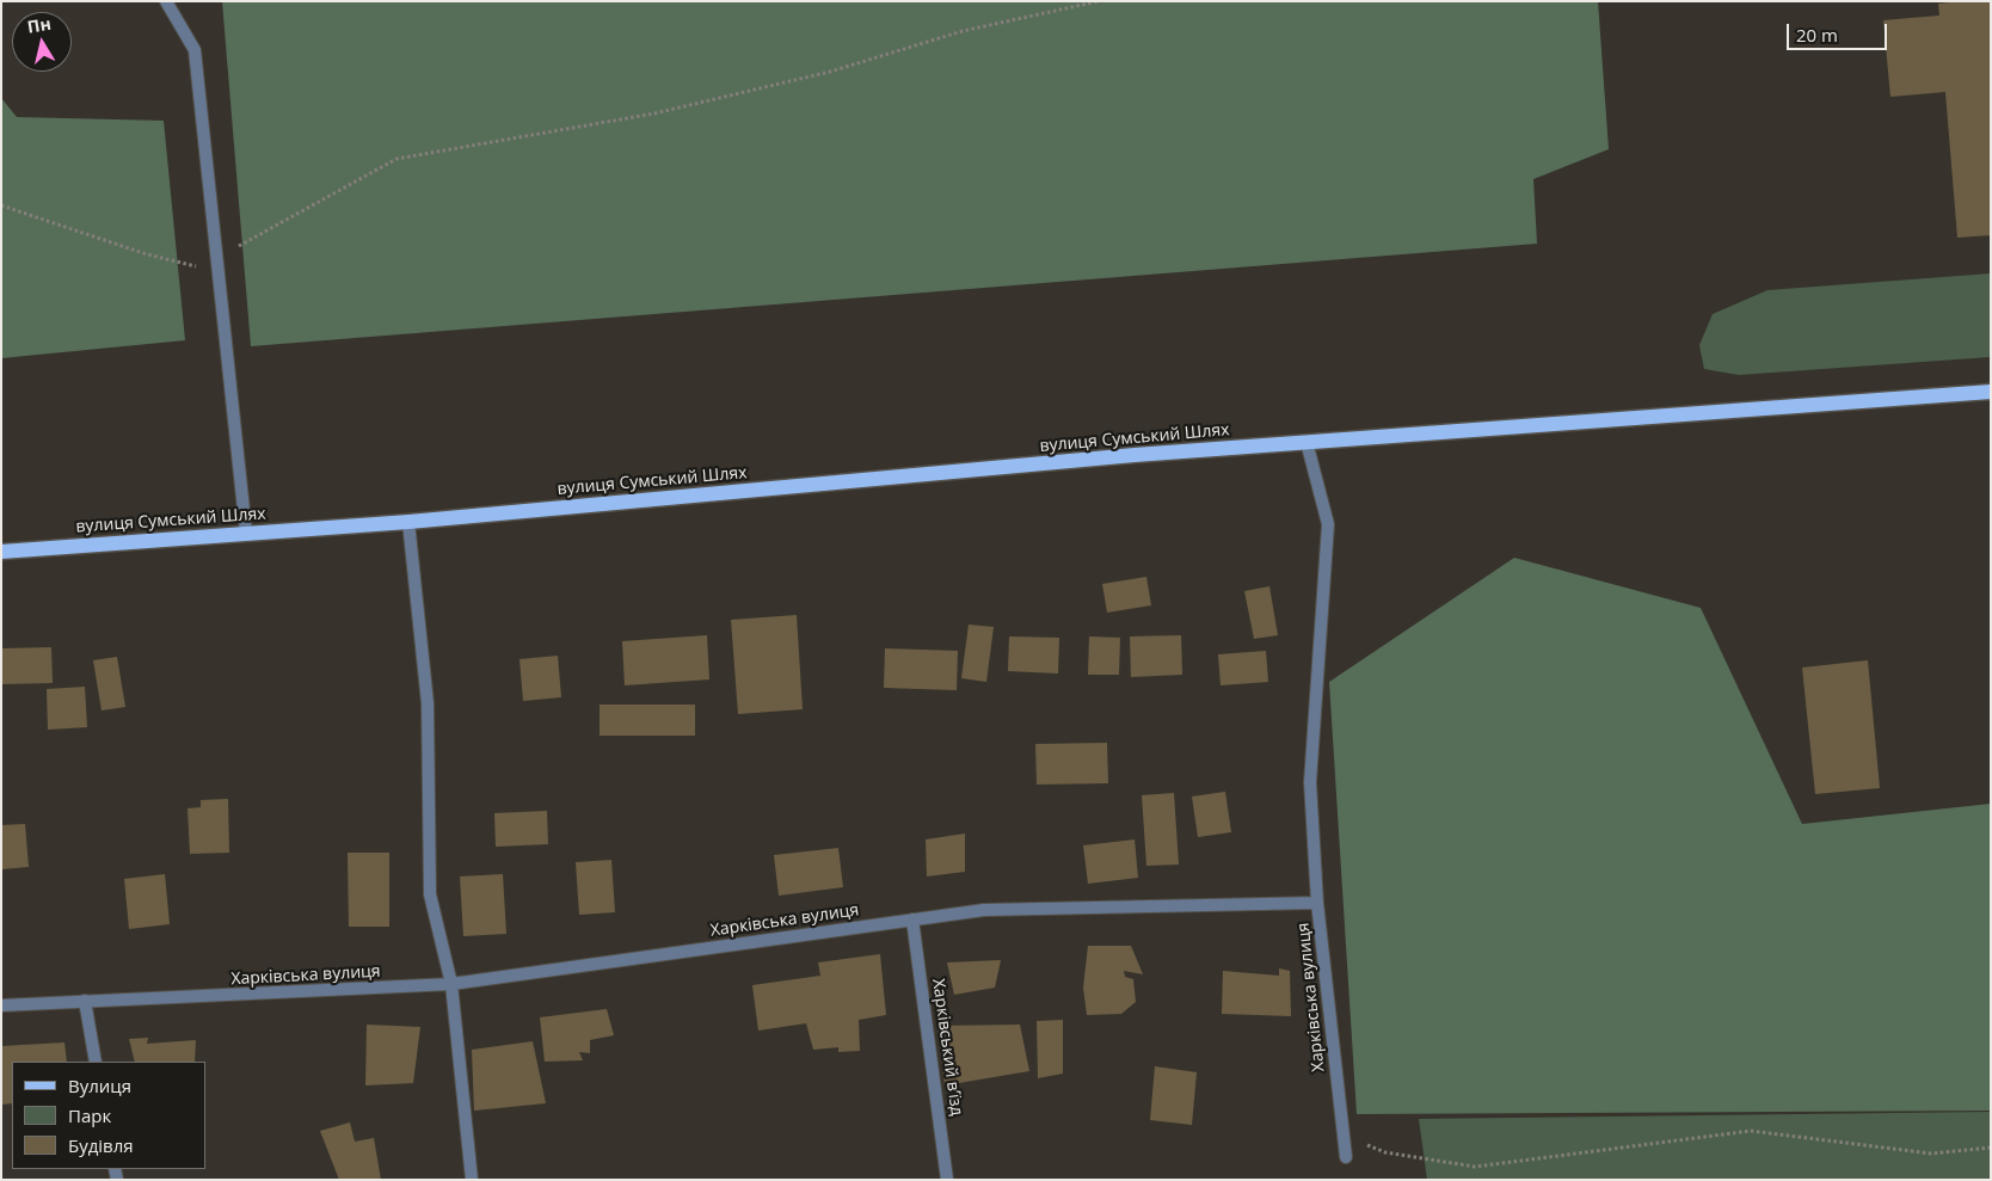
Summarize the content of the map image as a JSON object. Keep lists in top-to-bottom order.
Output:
{
  "streets": {
    "main road": ["вулиця Сумський Шлях"],
    "street": ["Харківська вулиця", "Харківський в’їзд"]
  },
  "crossings": [
    ["Харківська вулиця", "Харківський в’їзд"]
  ],
  "legend": ["Вулиця", "Парк", "Будівля"],
  "scale_bar": "20 m",
  "north": "top"
}
